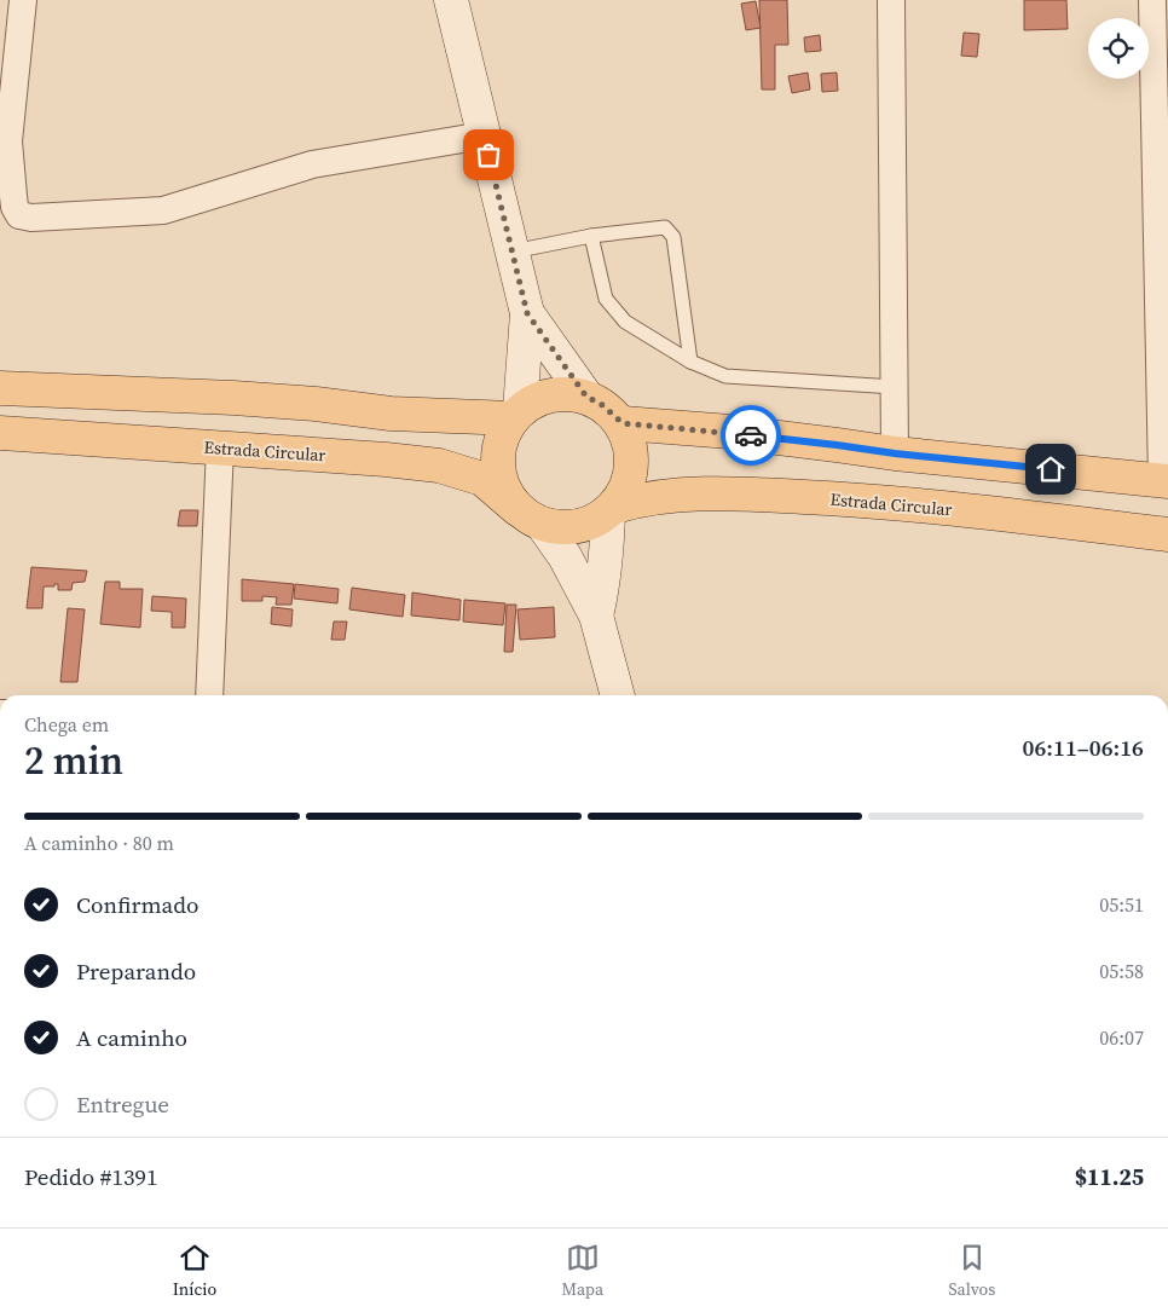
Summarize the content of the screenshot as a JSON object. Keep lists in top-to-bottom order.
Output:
{
  "streets": {
    "main road": ["Estrada Circular"]
  },
  "page": {
    "heading": ["2 min", "Chega em", "06:11–06:16"],
    "panel": ["Pedido #1391", "$11.25"],
    "bar": "A caminho · 80 m",
    "list": [
      ["Confirmado", "05:51"],
      ["Preparando", "05:58"],
      ["A caminho", "06:07"],
      "Entregue"
    ],
    "tabs": ["Início", "Mapa", "Salvos"]
  }
}
